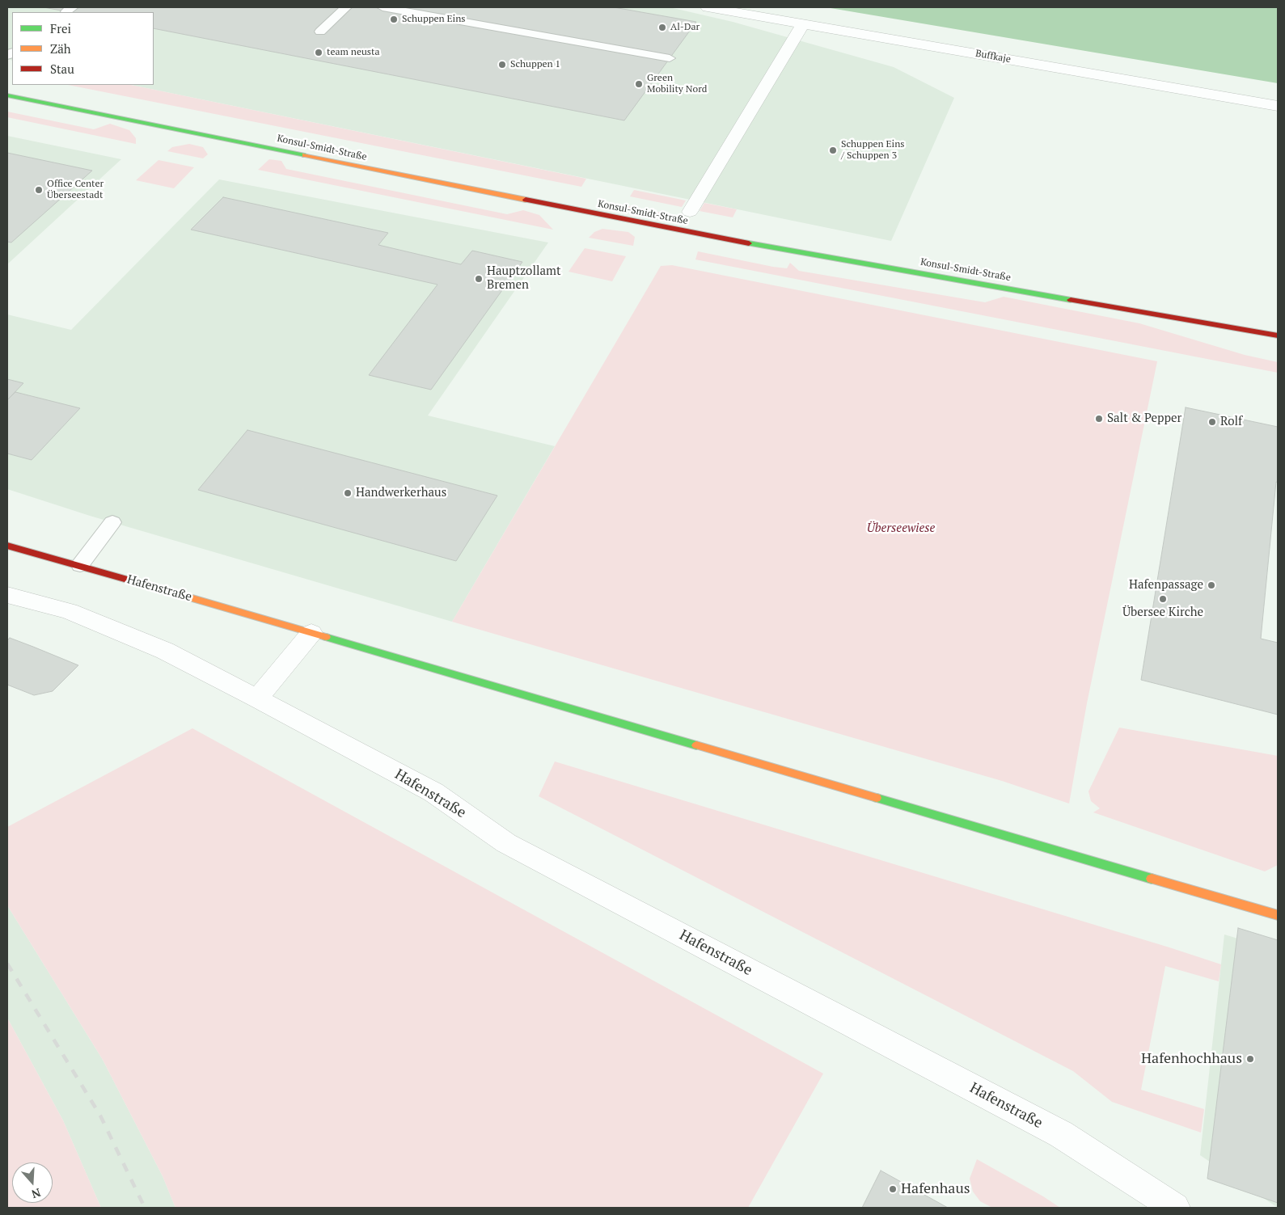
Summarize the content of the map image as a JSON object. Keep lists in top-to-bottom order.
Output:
{
  "streets": {
    "street": ["Buffkaje", "Konsul-Smidt-Straße", "Hafenstraße"]
  },
  "parks": ["Überseewiese"],
  "places": [
    "Schuppen Eins",
    "Al-Dar",
    "team neusta",
    "Schuppen 1",
    "Green Mobility Nord",
    "Schuppen Eins / Schuppen 3",
    "Office Center Überseestadt",
    "Hauptzollamt Bremen",
    "Salt & Pepper",
    "Rolf",
    "Handwerkerhaus",
    "Hafenpassage",
    "Übersee Kirche",
    "Hafenhochhaus",
    "Hafenhaus"
  ],
  "legend": ["Frei", "Zäh", "Stau"],
  "north": "bottom"
}
